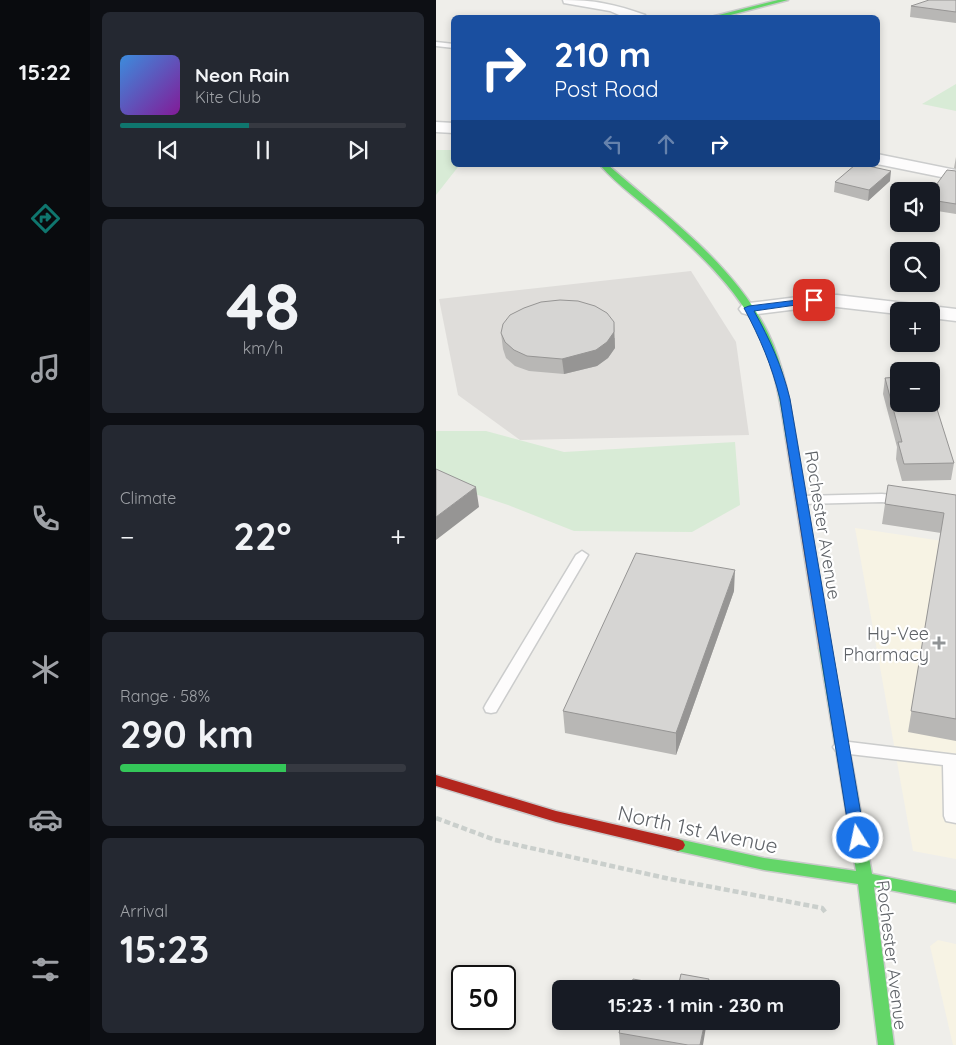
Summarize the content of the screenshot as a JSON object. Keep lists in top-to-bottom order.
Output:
{
  "streets": {
    "main road": ["Rochester Avenue", "North 1st Avenue"]
  },
  "crossings": [
    ["Rochester Avenue", "North 1st Avenue"]
  ],
  "places": {
    "health": ["Hy-Vee Pharmacy"]
  },
  "page": {
    "tabs": "15:22",
    "turn": ["210 m", "Post Road"],
    "song": ["Neon Rain", "Kite Club"],
    "map_buttons": ["+", "−"],
    "tile": [
      ["48", "km/h"],
      "Climate",
      ["Range · 58%", "290 km"],
      ["Arrival", "15:23"]
    ],
    "heat": ["−", "22°", "+"],
    "limit": "50",
    "trip": "15:23 · 1 min · 230 m"
  }
}
